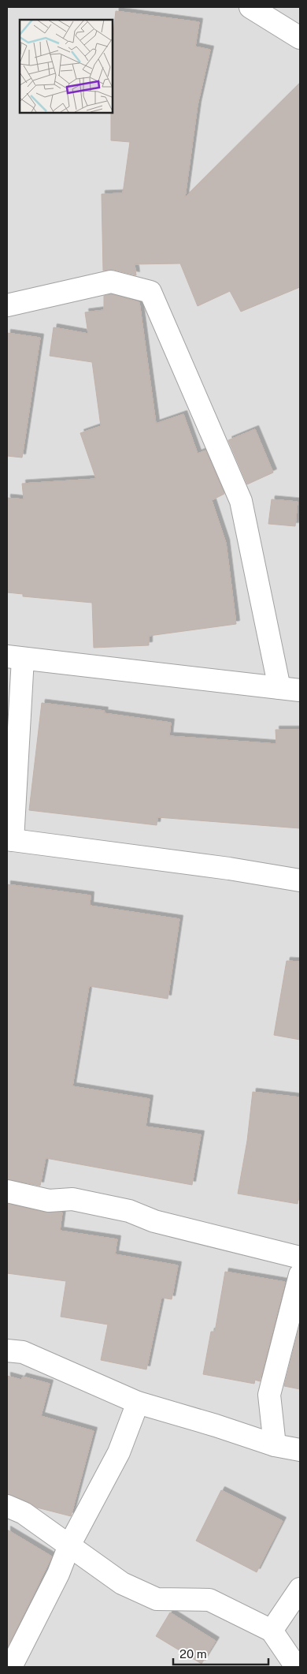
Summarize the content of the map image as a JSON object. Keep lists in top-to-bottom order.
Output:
{
  "scale_bar": "20 m"
}
